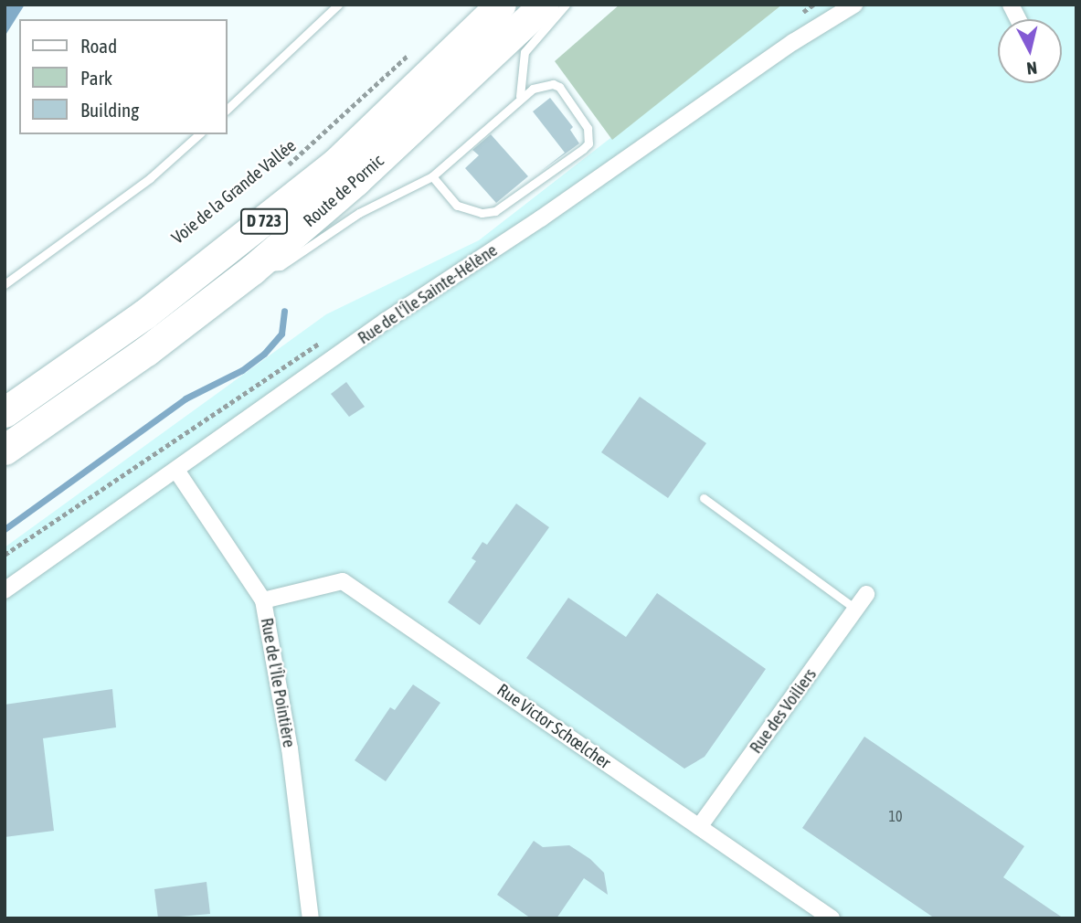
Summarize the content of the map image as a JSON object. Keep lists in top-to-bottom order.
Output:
{
  "streets": {
    "highway": ["Route de Pornic", "D 723"],
    "street": [
      "Rue de l'Île Sainte-Hélène",
      "Rue de l'Île Pointière",
      "Rue des Voiliers",
      "Rue Victor Schœlcher"
    ],
    "path": ["Voie de la Grande Vallée"]
  },
  "crossings": [
    ["Rue de l'Île Sainte-Hélène", "Rue de l'Île Pointière"],
    ["Rue de l'Île Pointière", "Rue Victor Schœlcher"],
    ["Rue des Voiliers", "Rue Victor Schœlcher"]
  ],
  "house_numbers": ["10"],
  "legend": ["Road", "Park", "Building"],
  "north": "bottom"
}
